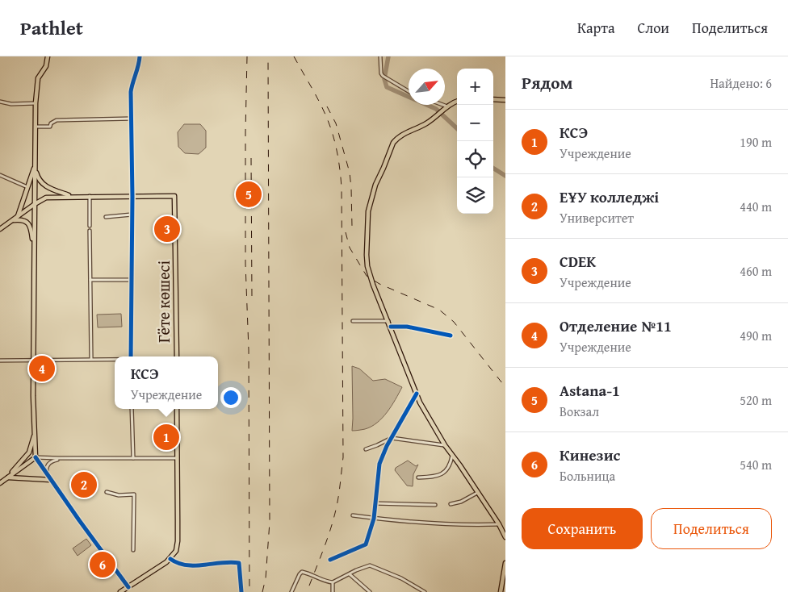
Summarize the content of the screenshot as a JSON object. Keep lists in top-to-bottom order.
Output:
{
  "streets": {
    "main road": ["Гёте көшесі"]
  },
  "north": "top right",
  "page": {
    "header": "Pathlet",
    "nav": ["Карта", "Слои", "Поделиться"],
    "heading": ["Рядом", "Найдено: 6"],
    "map_buttons": ["+", "−"],
    "list": [
      {
        "mark": "1",
        "name": "КСЭ",
        "note": "Учреждение",
        "value": "190 m"
      },
      {
        "mark": "2",
        "name": "ЕҰУ колледжі",
        "note": "Университет",
        "value": "440 m"
      },
      {
        "mark": "3",
        "name": "CDEK",
        "note": "Учреждение",
        "value": "460 m"
      },
      {
        "mark": "4",
        "name": "Отделение №11",
        "note": "Учреждение",
        "value": "490 m"
      },
      {
        "mark": "5",
        "name": "Astana-1",
        "note": "Вокзал",
        "value": "520 m"
      },
      {
        "mark": "6",
        "name": "Кинезис",
        "note": "Больница",
        "value": "540 m"
      }
    ],
    "pins": [
      "5",
      "3",
      "4",
      "1",
      "2",
      "6"
    ],
    "popup": ["КСЭ", "Учреждение"],
    "buttons": ["Сохранить", "Поделиться"]
  }
}
